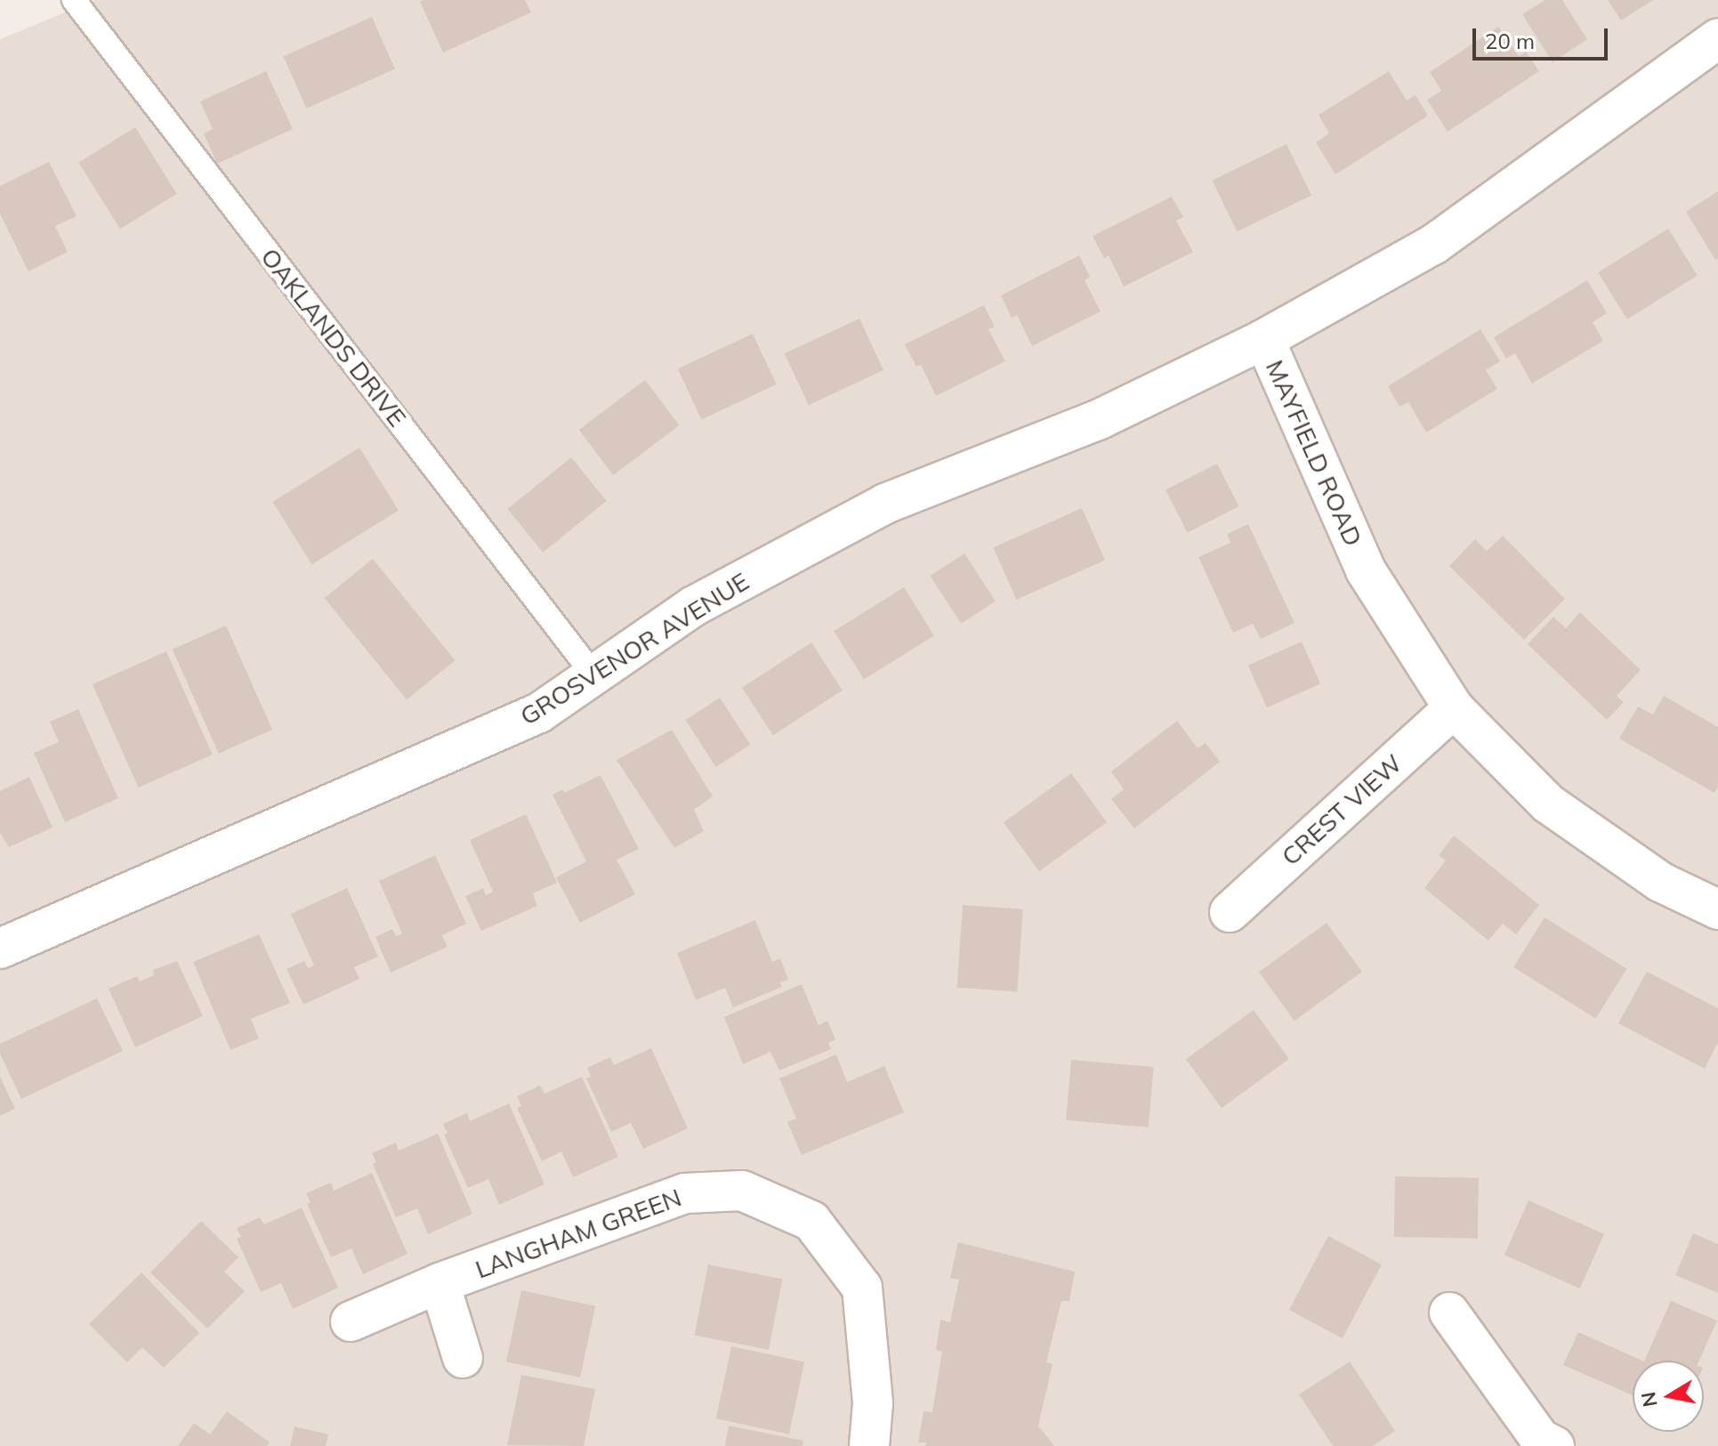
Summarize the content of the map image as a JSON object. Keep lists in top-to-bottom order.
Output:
{
  "streets": {
    "street": [
      "MAYFIELD ROAD",
      "GROSVENOR AVENUE",
      "CREST VIEW",
      "LANGHAM GREEN"
    ],
    "lane": ["OAKLANDS DRIVE"]
  },
  "crossings": [
    ["OAKLANDS DRIVE", "GROSVENOR AVENUE"],
    ["MAYFIELD ROAD", "GROSVENOR AVENUE"],
    ["MAYFIELD ROAD", "CREST VIEW"]
  ],
  "scale_bar": "20 m",
  "north": "left"
}
